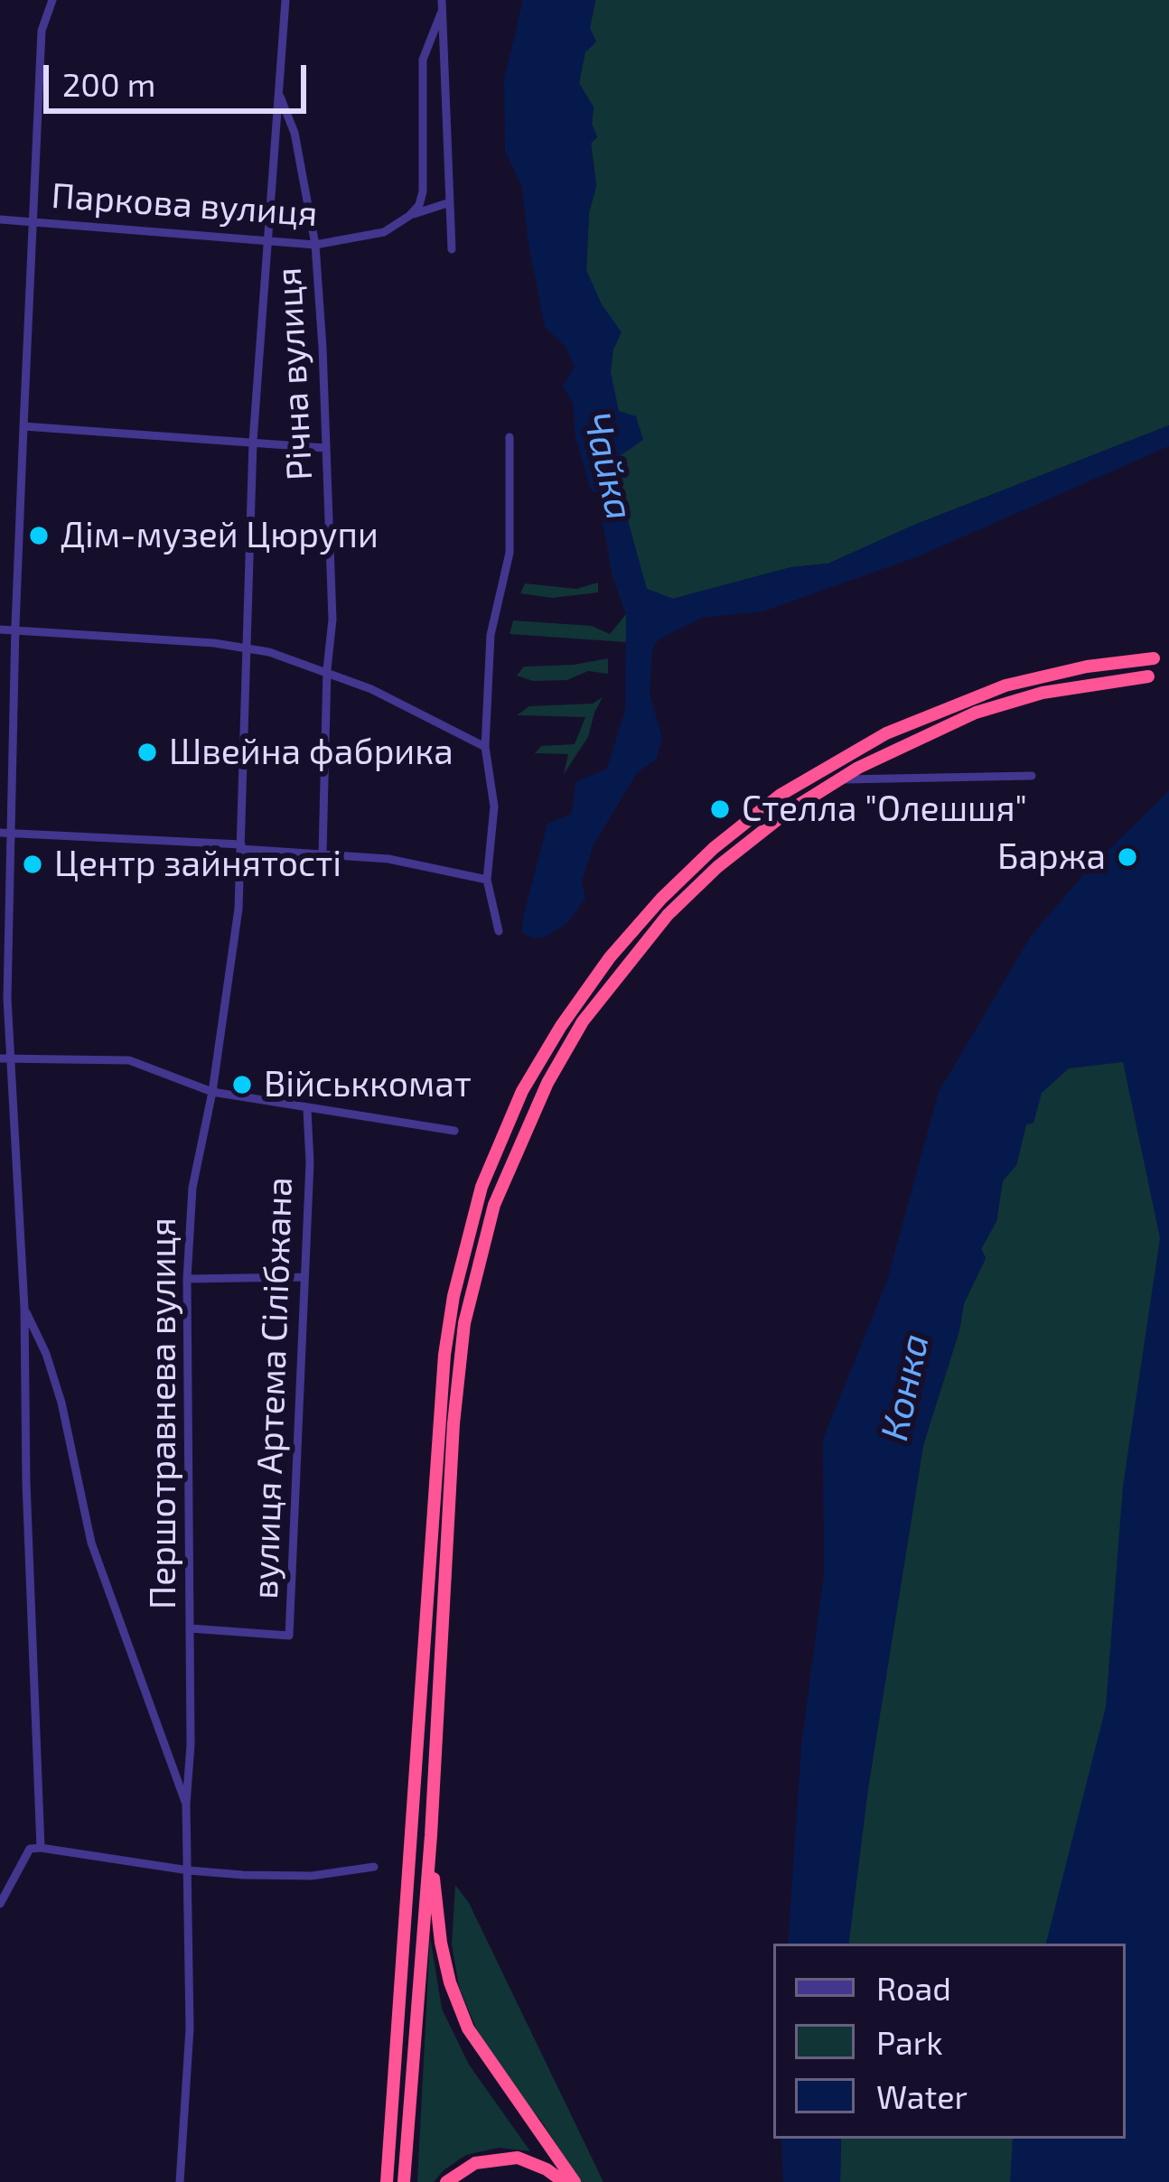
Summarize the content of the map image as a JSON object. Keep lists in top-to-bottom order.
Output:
{
  "streets": {
    "street": [
      "Паркова вулиця",
      "Річна вулиця",
      "вулиця Артема Сілібжана",
      "Першотравнева вулиця"
    ]
  },
  "crossings": [
    ["Паркова вулиця", "Річна вулиця"],
    ["Паркова вулиця", "Першотравнева вулиця"],
    ["Річна вулиця", "Першотравнева вулиця"],
    ["вулиця Артема Сілібжана", "Першотравнева вулиця"]
  ],
  "water": ["Чайка", "Конка"],
  "places": [
    "Дім-музей Цюрупи",
    "Швейна фабрика",
    "Стелла \"Олешшя\"",
    "Баржа",
    "Центр зайнятості",
    "Військкомат"
  ],
  "legend": ["Road", "Park", "Water"],
  "scale_bar": "200 m"
}
